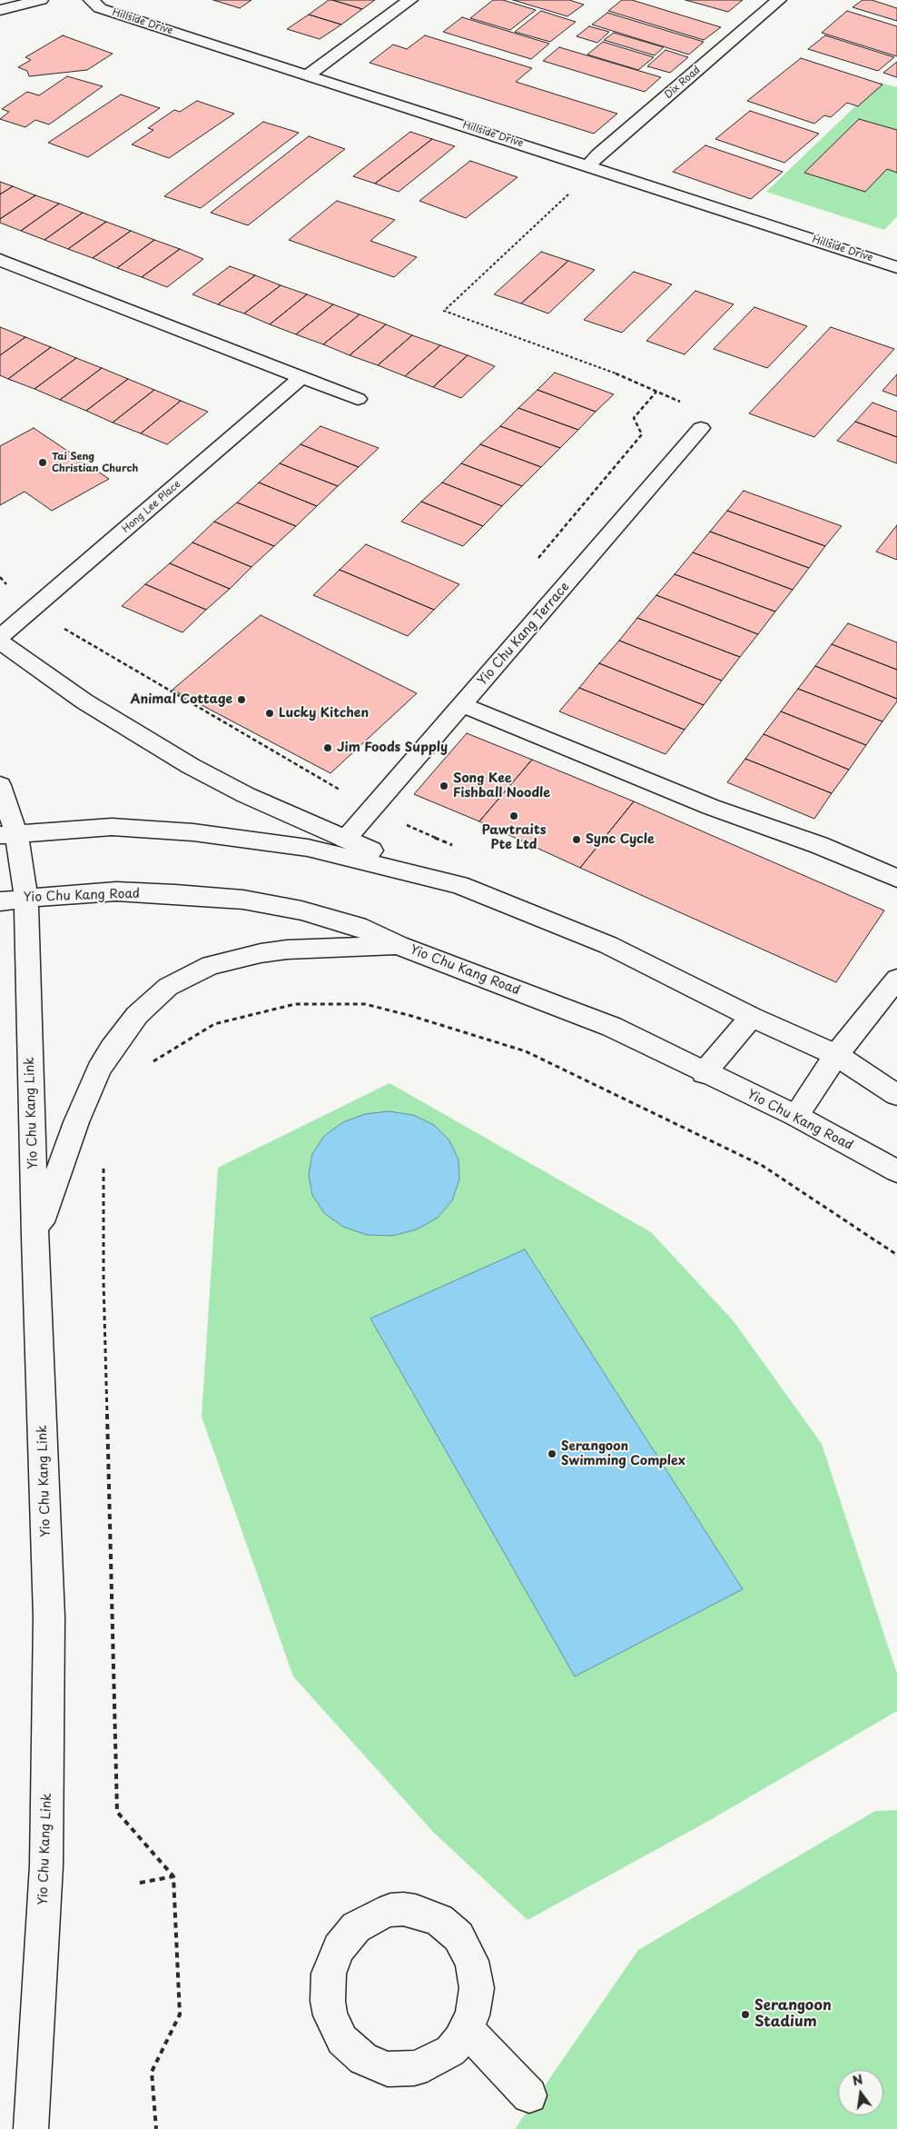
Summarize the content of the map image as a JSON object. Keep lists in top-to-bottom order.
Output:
{
  "streets": {
    "street": [
      "Hillside Drive",
      "Dix Road",
      "Hong Lee Place",
      "Yio Chu Kang Terrace",
      "Yio Chu Kang Road",
      "Yio Chu Kang Link"
    ]
  },
  "crossings": [
    ["Hillside Drive", "Dix Road"],
    ["Yio Chu Kang Road", "Yio Chu Kang Link"]
  ],
  "places": [
    "Tai Seng Christian Church",
    "Animal Cottage",
    "Lucky Kitchen",
    "Jim Foods Supply",
    "Song Kee Fishball Noodle",
    "Pawtraits Pte Ltd",
    "Sync Cycle",
    "Serangoon Swimming Complex",
    "Serangoon Stadium"
  ],
  "north": "top"
}
